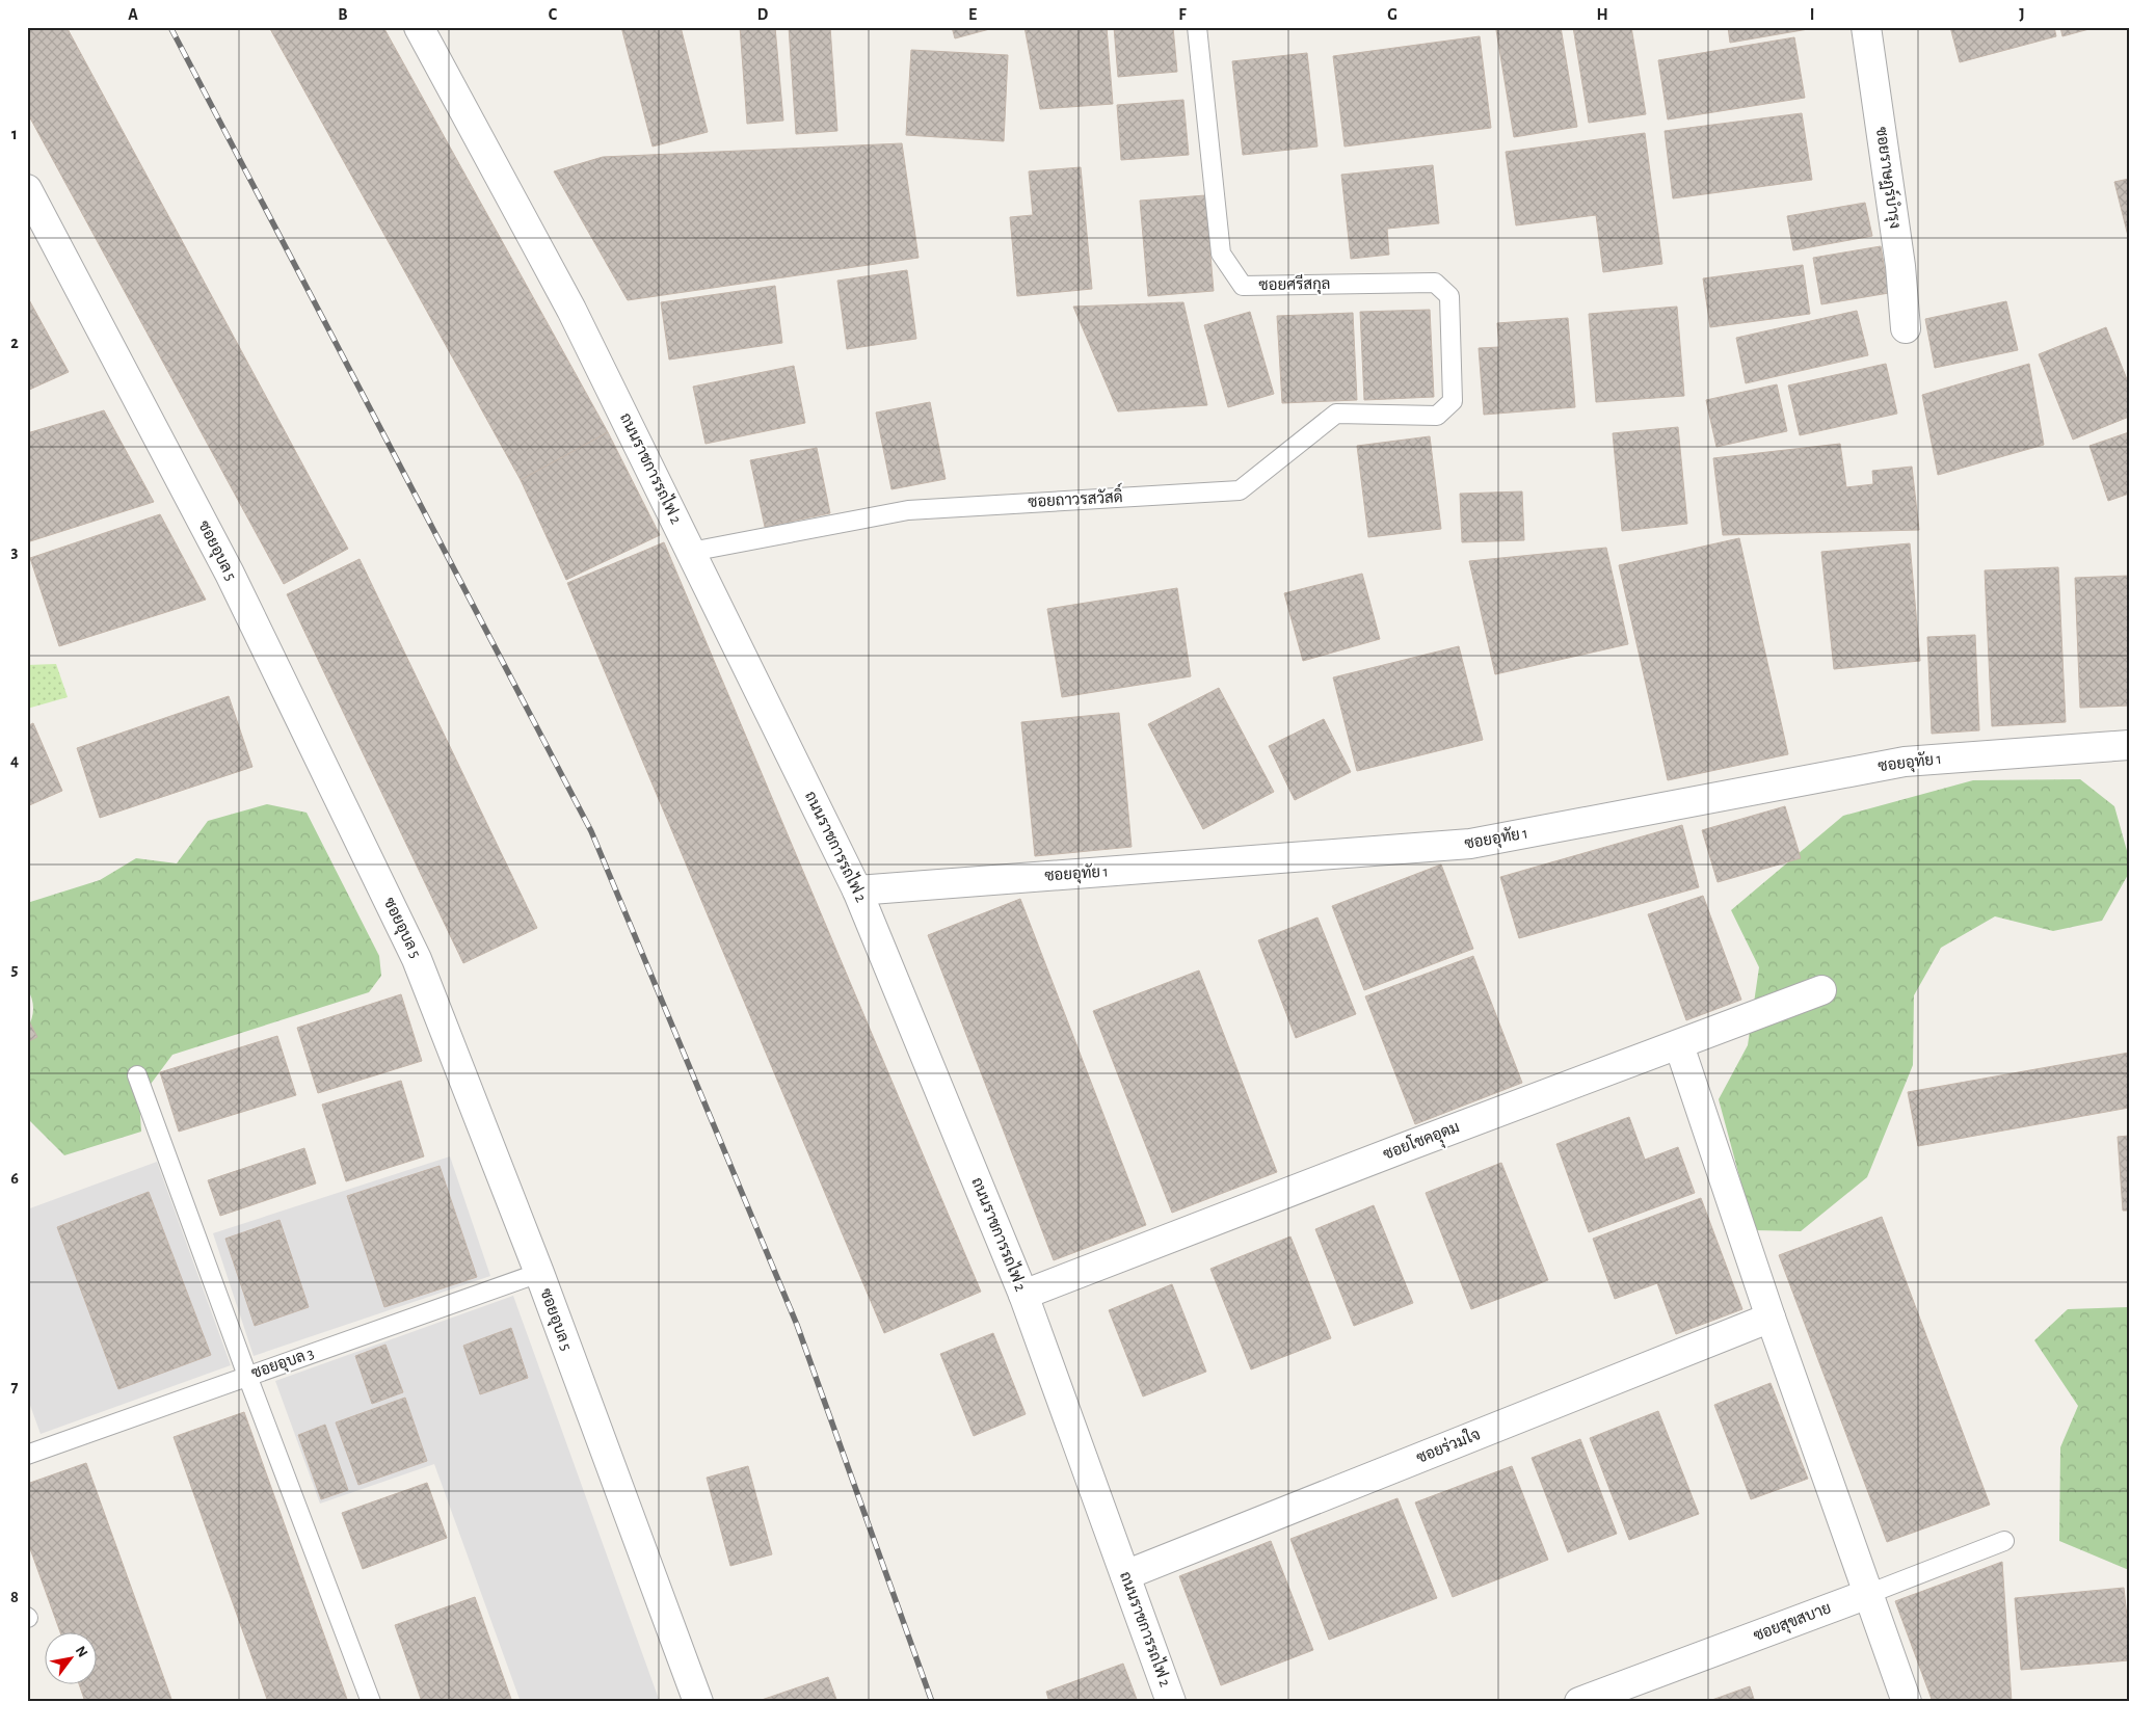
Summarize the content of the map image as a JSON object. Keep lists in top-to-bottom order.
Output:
{
  "streets": {
    "street": [
      "ซอยราษฏร์บำรุง",
      "ถนนราชการรถไฟ 2",
      "ซอยอุบล 5",
      "ซอยอุทัย 1",
      "ซอยโชคอุุดม",
      "ซอยร่วมใจ",
      "ซอยสุขสบาย"
    ],
    "lane": ["ซอยศรีสกุล", "ซอยถาวรสวัสดิ์", "ซอยอุบล 3"]
  },
  "crossings": [
    ["ซอยศรีสกุล", "ซอยถาวรสวัสดิ์"],
    ["ถนนราชการรถไฟ 2", "ซอยถาวรสวัสดิ์"],
    ["ถนนราชการรถไฟ 2", "ซอยอุทัย 1"],
    ["ถนนราชการรถไฟ 2", "ซอยโชคอุุดม"],
    ["ถนนราชการรถไฟ 2", "ซอยร่วมใจ"],
    ["ซอยอุบล 5", "ซอยอุบล 3"]
  ],
  "north": "top right",
  "grid": {
    "columns": [
      "A",
      "B",
      "C",
      "D",
      "E",
      "F",
      "G",
      "H",
      "I",
      "J"
    ],
    "rows": [
      "1",
      "2",
      "3",
      "4",
      "5",
      "6",
      "7",
      "8"
    ]
  }
}
